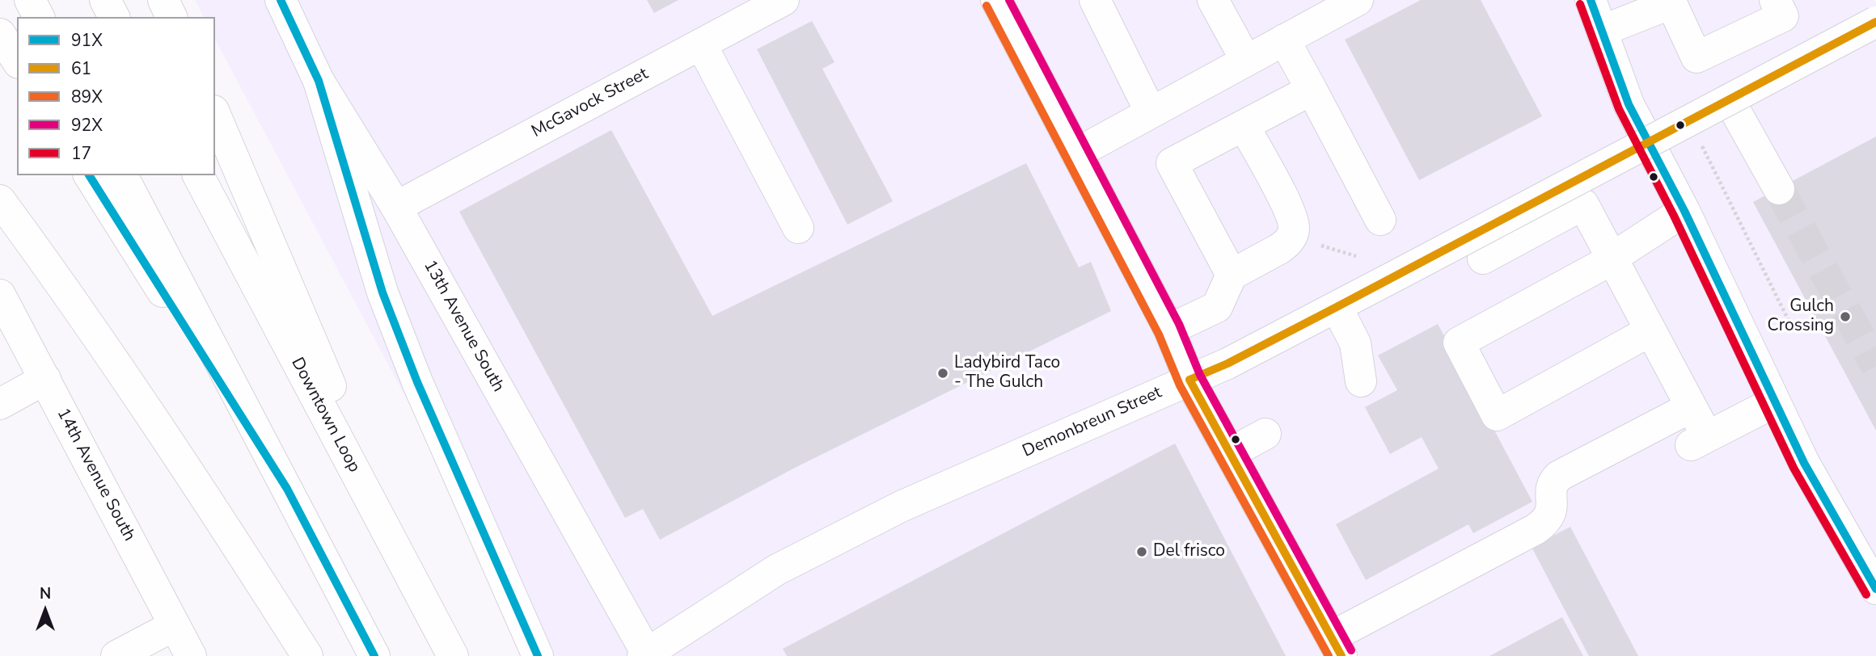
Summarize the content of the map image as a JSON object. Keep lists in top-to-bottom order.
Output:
{
  "streets": {
    "main road": [
      "McGavock Street",
      "13th Avenue South",
      "Downtown Loop",
      "Demonbreun Street",
      "14th Avenue South"
    ]
  },
  "crossings": [
    ["McGavock Street", "13th Avenue South"],
    ["13th Avenue South", "Demonbreun Street"]
  ],
  "places": ["Gulch Crossing", "Ladybird Taco - The Gulch", "Del frisco"],
  "lines": [
    "transit line 91X",
    "transit line 92X",
    "transit line 17",
    "transit line 89X",
    "transit line 61"
  ],
  "legend": [
    "91X",
    "61",
    "89X",
    "92X",
    "17"
  ],
  "north": "top"
}
